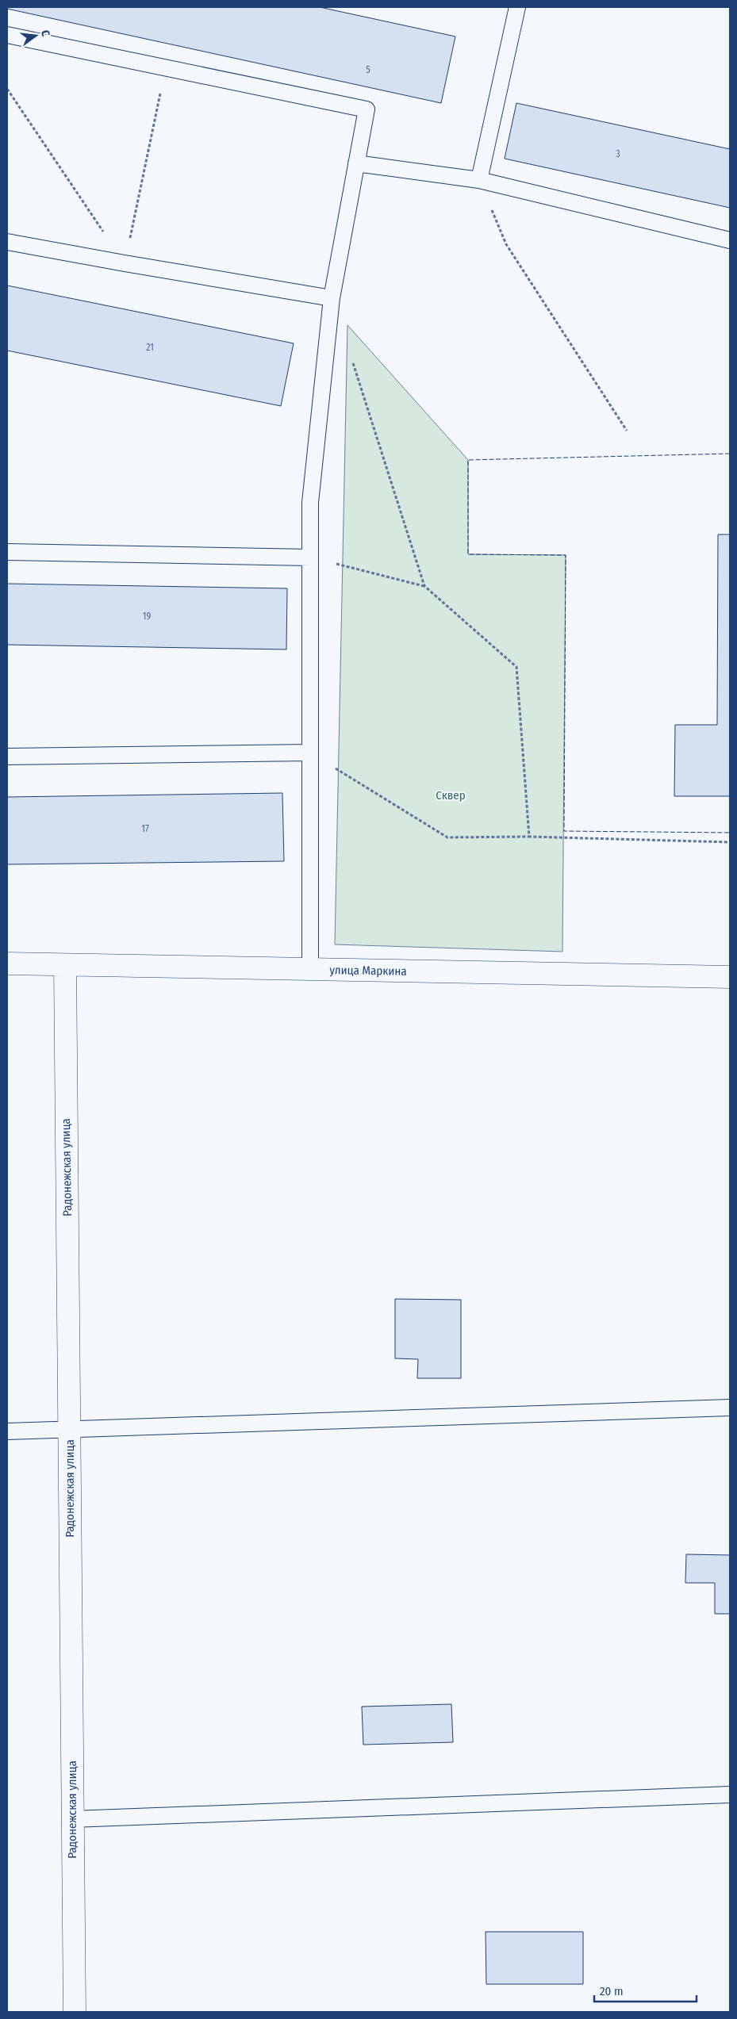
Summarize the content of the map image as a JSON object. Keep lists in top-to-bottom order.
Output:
{
  "streets": {
    "street": ["улица Маркина", "Радонежская улица"]
  },
  "crossings": [
    ["улица Маркина", "Радонежская улица"]
  ],
  "parks": ["Сквер"],
  "house_numbers": [
    "5",
    "3",
    "21",
    "19",
    "17"
  ],
  "scale_bar": "20 m",
  "north": "right"
}
